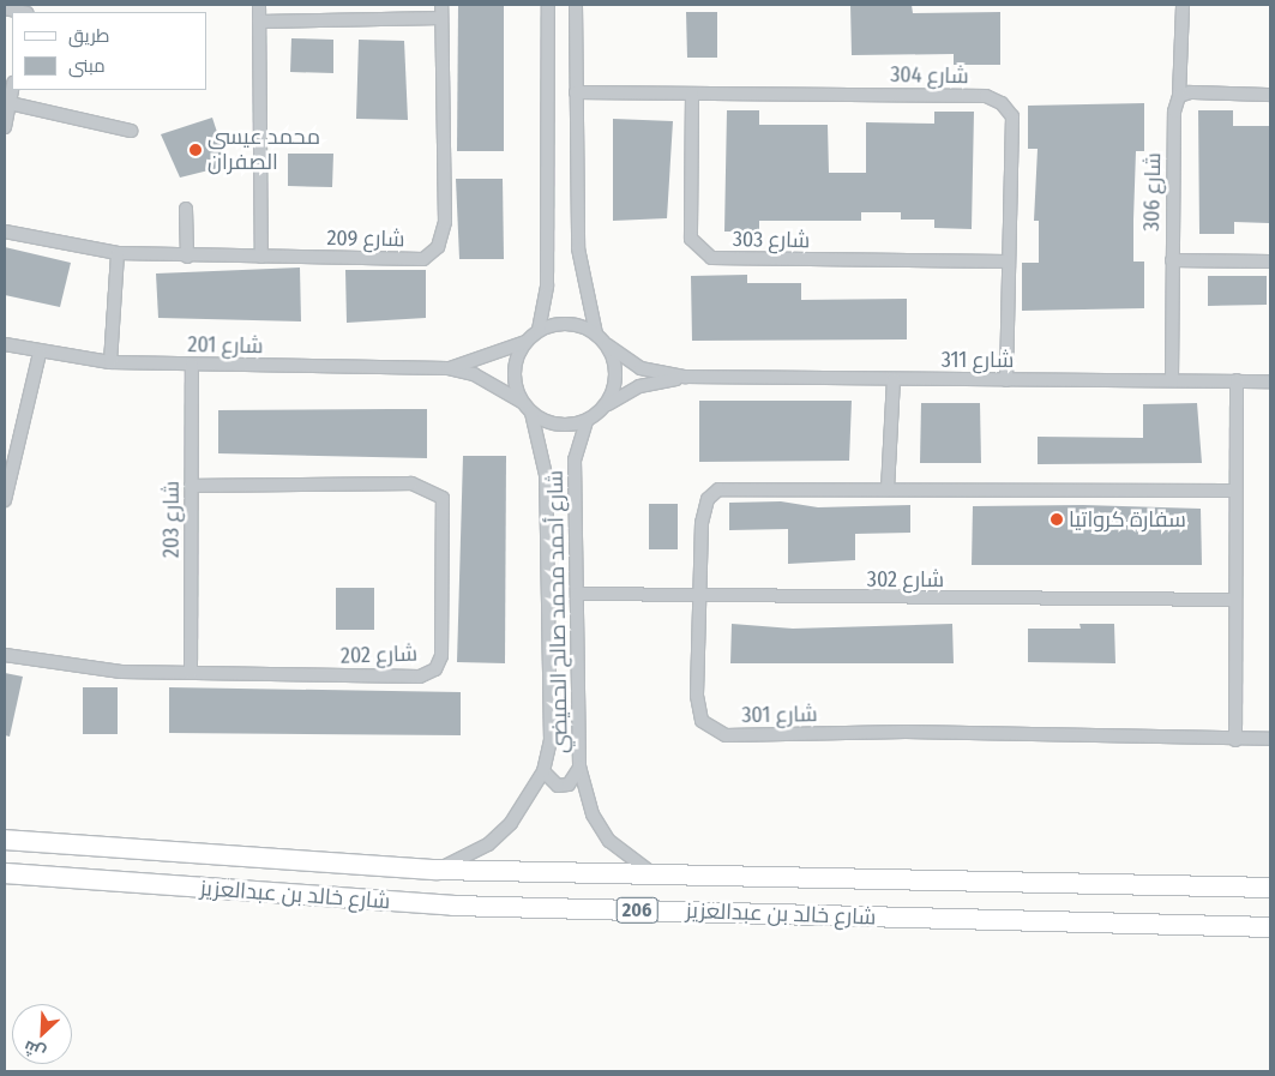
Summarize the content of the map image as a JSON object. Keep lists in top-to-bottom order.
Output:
{
  "streets": {
    "main road": ["شارع خالد بن عبدالعزيز", "206"],
    "street": [
      "شارع 304",
      "شارع 306",
      "شارع 209",
      "شارع 303",
      "شارع 201",
      "شارع 311",
      "شارع 203",
      "شارع 302",
      "شارع أحمد محمد صالح الحميضي",
      "شارع 202",
      "شارع 301"
    ]
  },
  "crossings": [
    ["شارع 304", "شارع 303"],
    ["شارع 304", "شارع 311"],
    ["شارع 306", "شارع 311"],
    ["شارع 201", "شارع 311"],
    ["شارع 201", "شارع 203"],
    ["شارع 201", "شارع أحمد محمد صالح الحميضي"],
    ["شارع 311", "شارع أحمد محمد صالح الحميضي"],
    ["شارع 203", "شارع 202"],
    ["شارع 302", "شارع أحمد محمد صالح الحميضي"],
    ["شارع 302", "شارع 301"],
    ["شارع أحمد محمد صالح الحميضي", "شارع خالد بن عبدالعزيز"]
  ],
  "places": ["محمد عيسى الصفران", "سفارة كرواتيا"],
  "legend": ["طريق", "مبنى"],
  "north": "bottom left"
}
